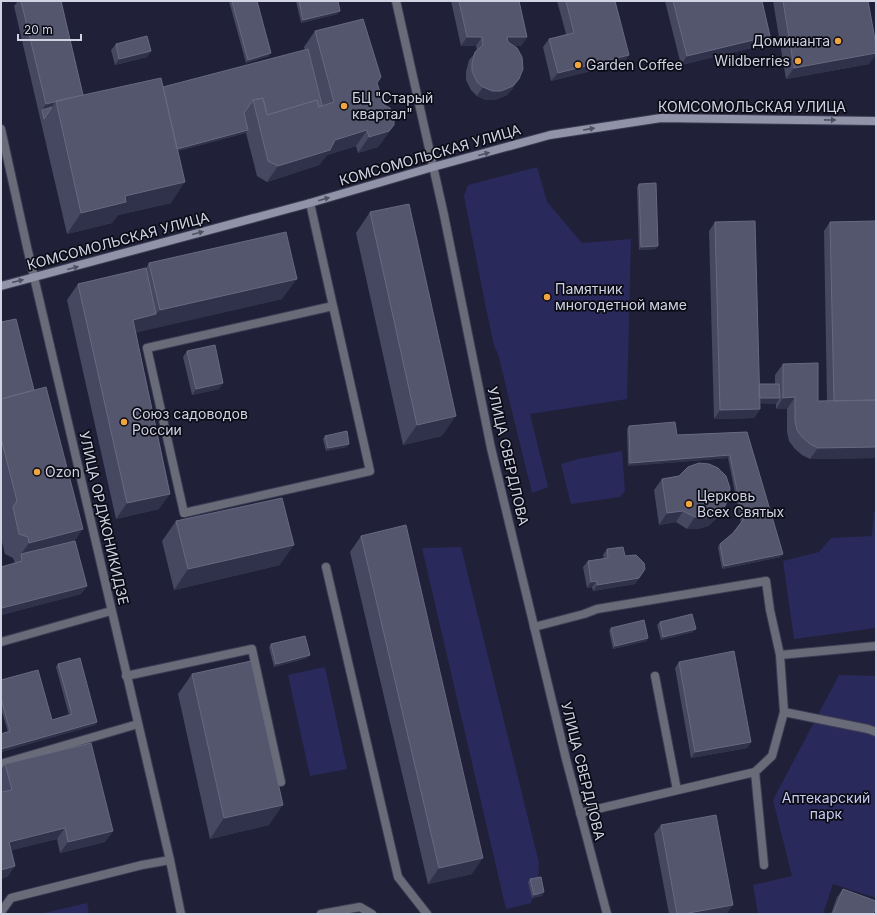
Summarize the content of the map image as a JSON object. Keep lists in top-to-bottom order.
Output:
{
  "streets": {
    "main road": ["КОМСОМОЛЬСКАЯ УЛИЦА"],
    "street": ["УЛИЦА СВЕРДЛОВА", "УЛИЦА ОРДЖОНИКИДЗЕ"]
  },
  "crossings": [
    ["КОМСОМОЛЬСКАЯ УЛИЦА", "УЛИЦА СВЕРДЛОВА"],
    ["КОМСОМОЛЬСКАЯ УЛИЦА", "УЛИЦА ОРДЖОНИКИДЗЕ"]
  ],
  "one_way": ["КОМСОМОЛЬСКАЯ УЛИЦА"],
  "parks": ["Аптекарский парк"],
  "places": [
    "Доминанта",
    "Wildberries",
    "Garden Coffee",
    "БЦ \"Старый квартал\"",
    "Памятник многодетной маме",
    "Союз садоводов России",
    "Ozon",
    "Церковь Всех Святых"
  ],
  "scale_bar": "20 m"
}
